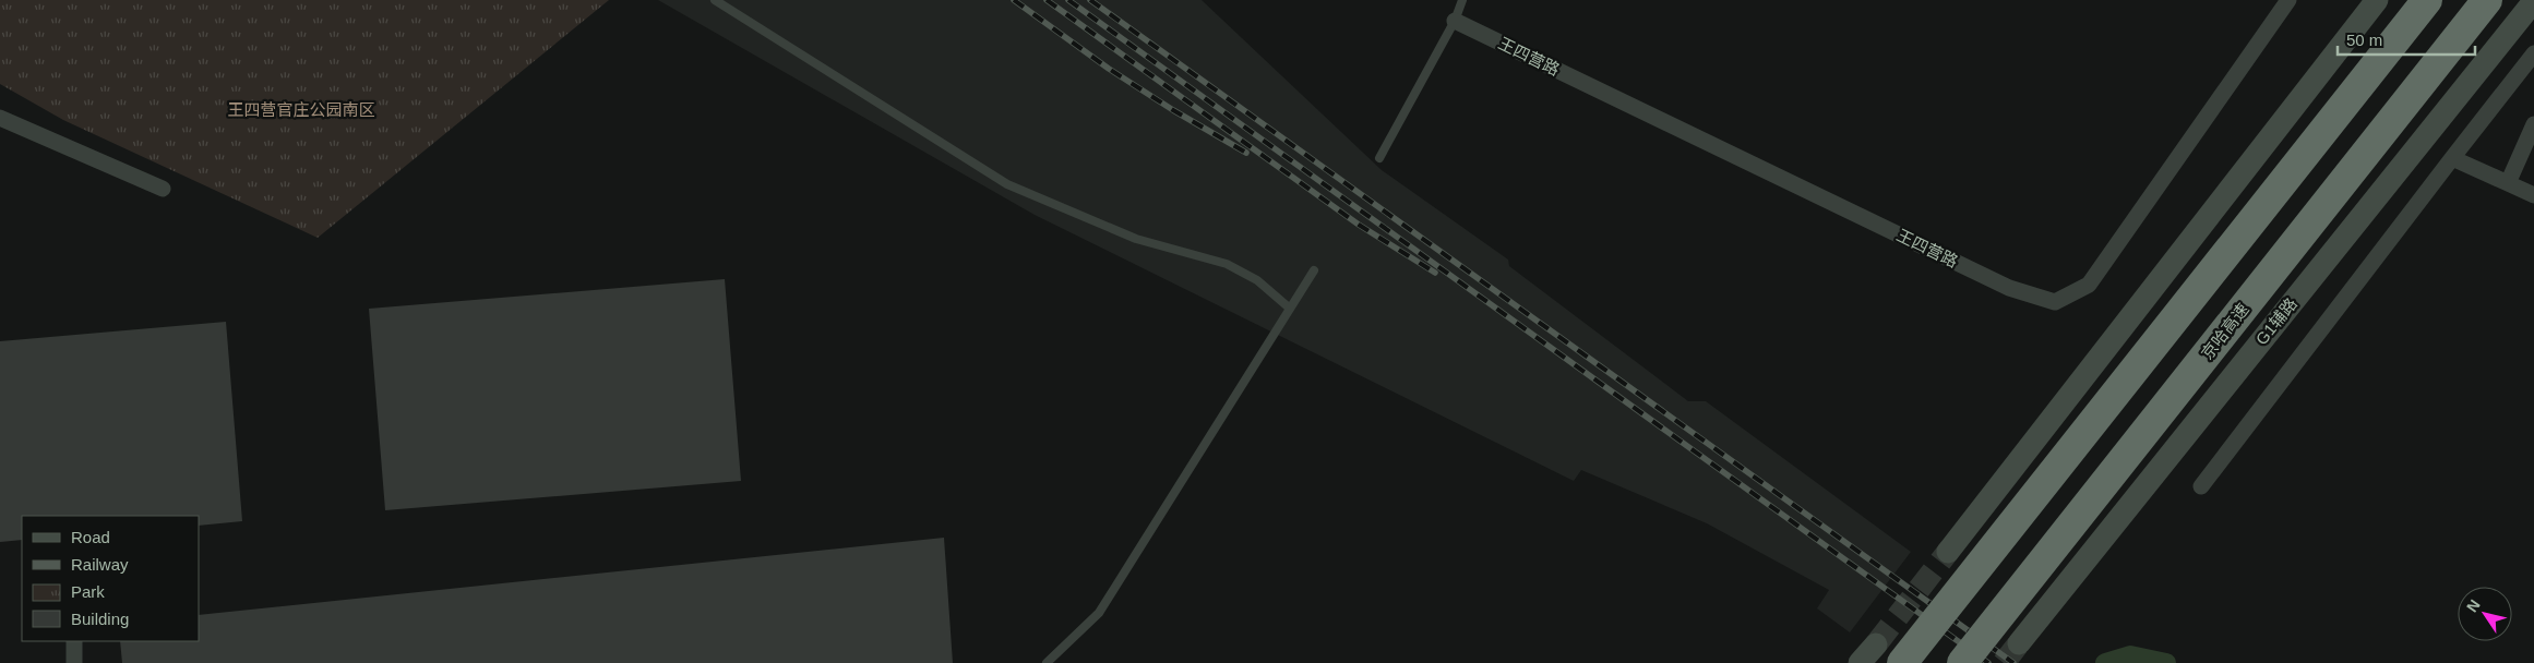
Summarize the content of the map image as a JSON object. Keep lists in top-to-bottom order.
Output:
{
  "streets": {
    "highway": ["京哈高速"],
    "main road": ["G1辅路"],
    "street": ["王四营路"]
  },
  "parks": ["王四营官庄公园南区"],
  "legend": [
    "Road",
    "Railway",
    "Park",
    "Building"
  ],
  "scale_bar": "50 m",
  "north": "top left"
}
